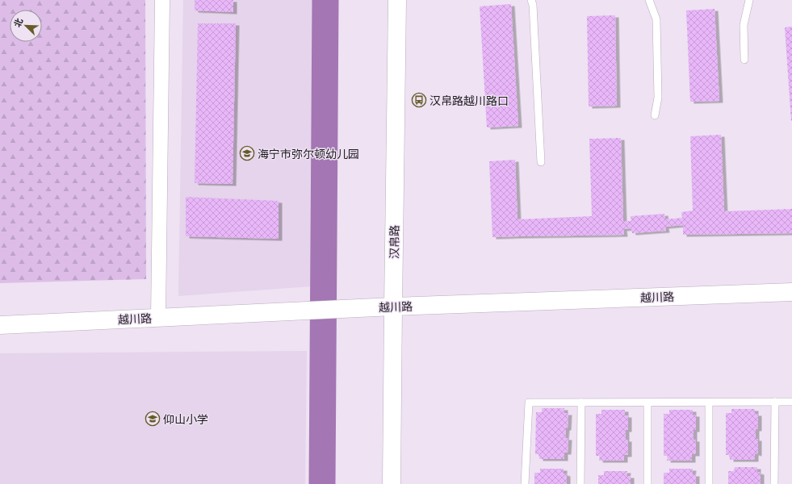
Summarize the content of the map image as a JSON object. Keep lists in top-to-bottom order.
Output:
{
  "streets": {
    "street": ["汉帛路", "越川路"]
  },
  "crossings": [
    ["汉帛路", "越川路"]
  ],
  "places": {
    "bus stop": ["汉帛路越川路口"],
    "school or university": ["海宁市弥尔顿幼儿园", "仰山小学"]
  },
  "north": "top left"
}
